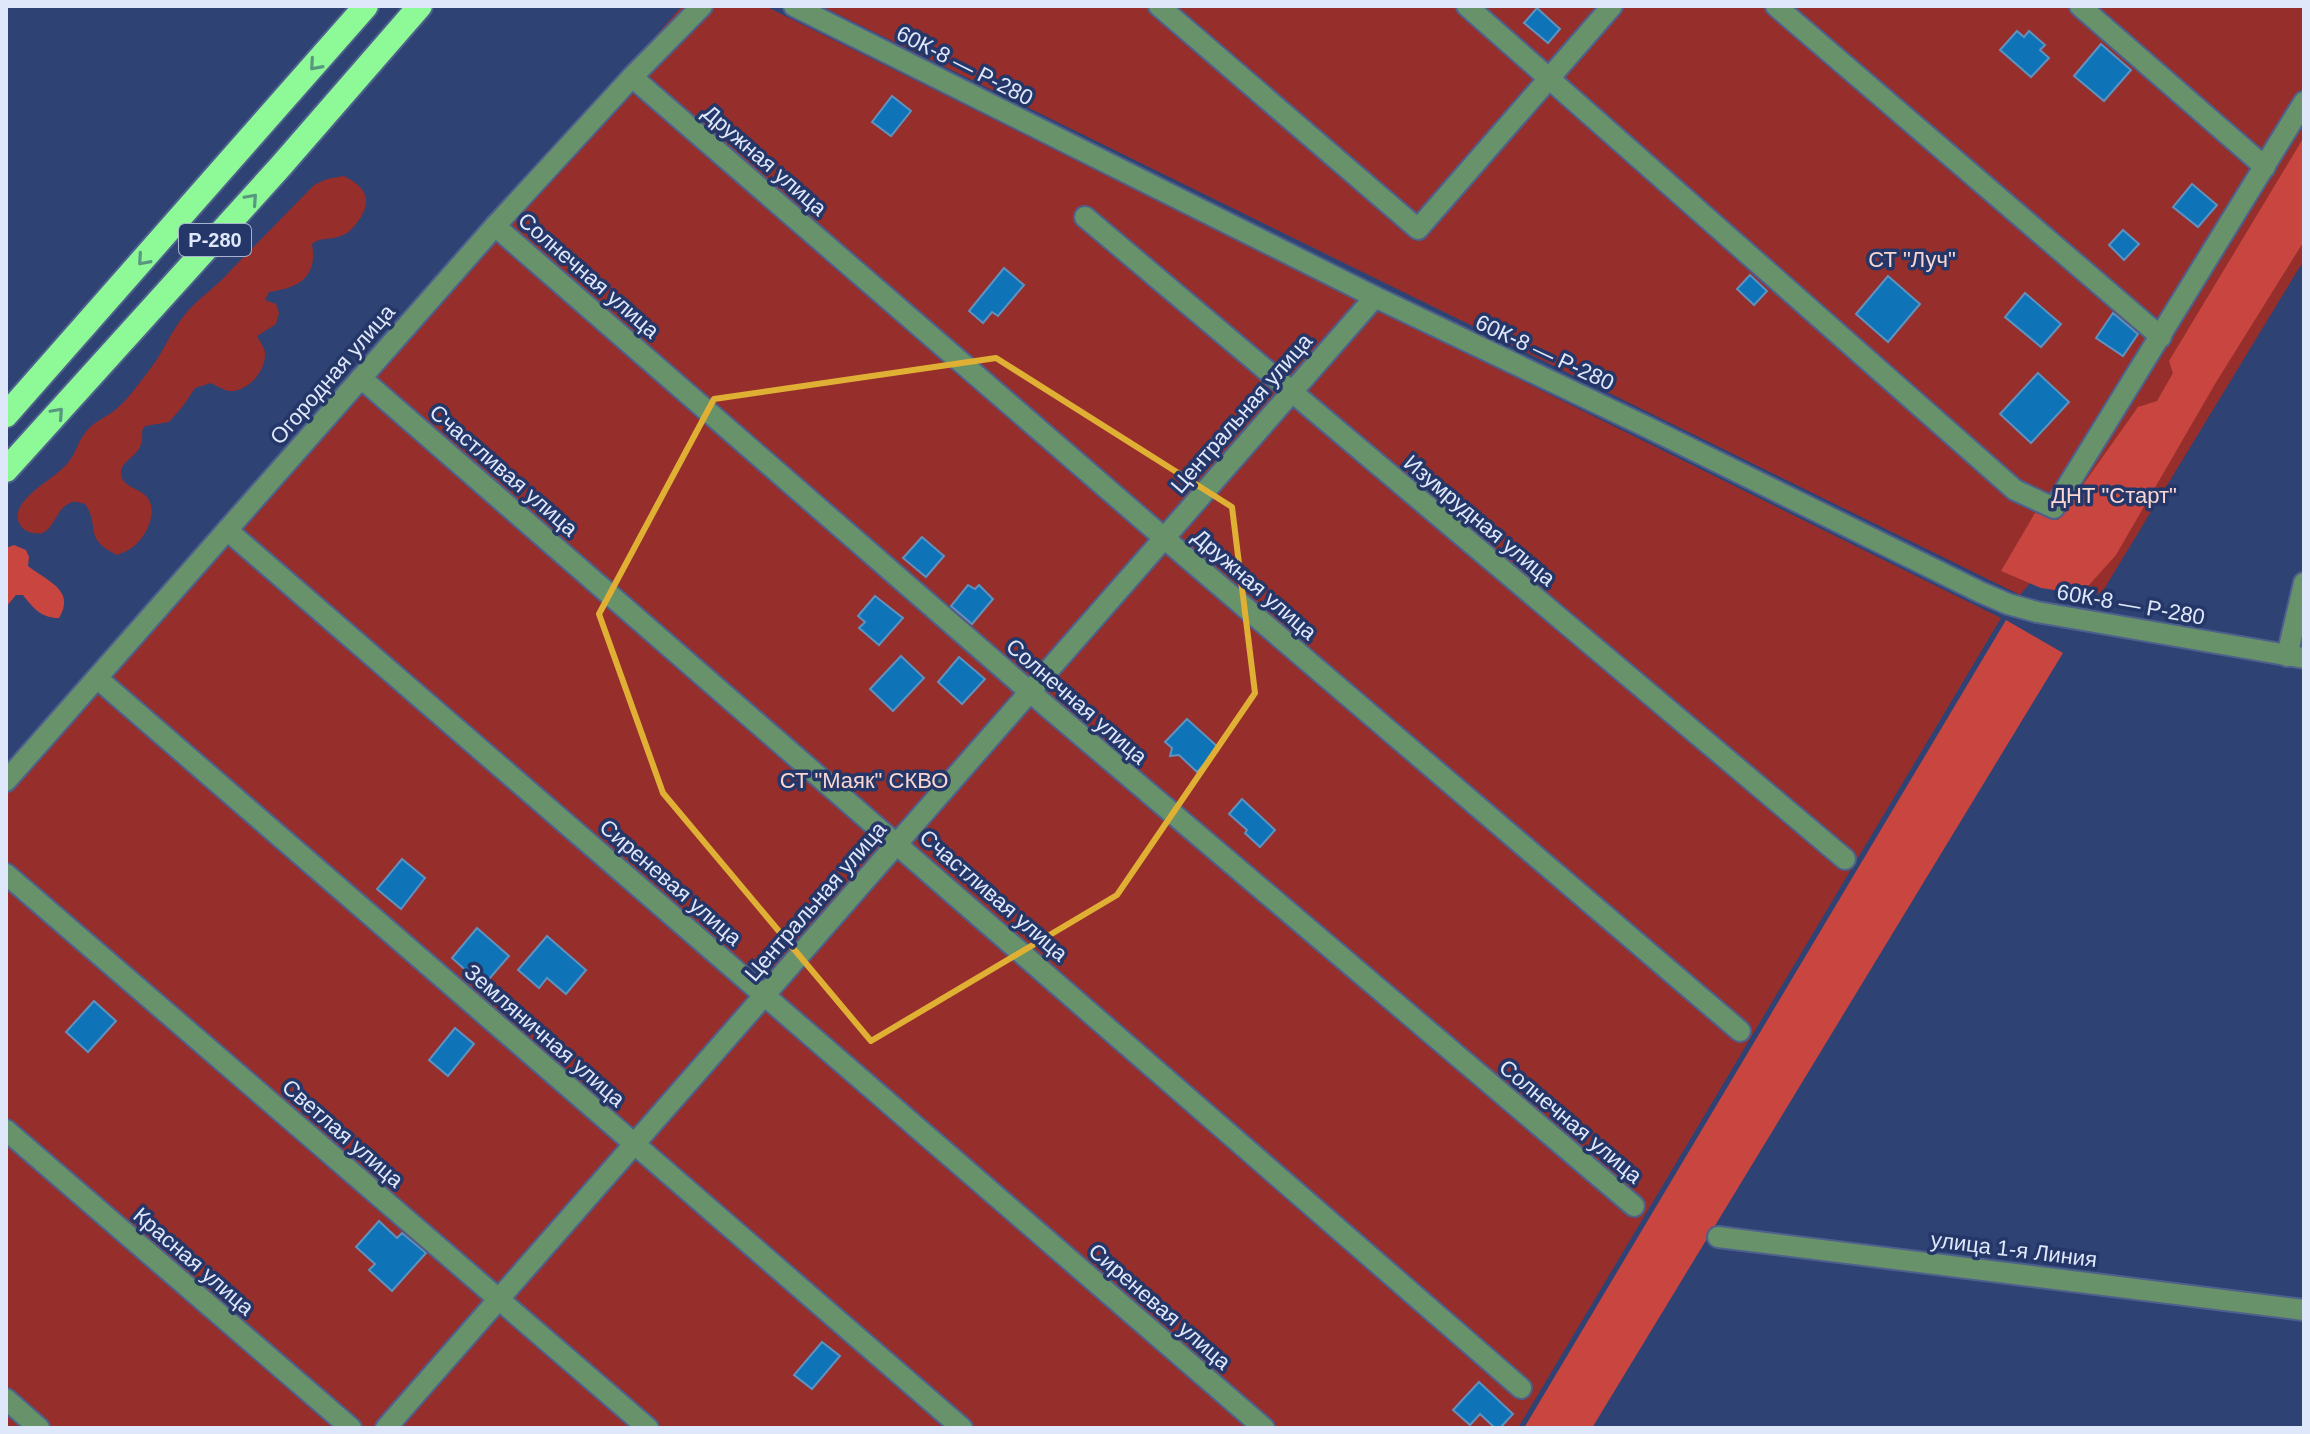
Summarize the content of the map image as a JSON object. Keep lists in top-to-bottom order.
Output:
{
  "streets": {
    "highway": ["Р-280"],
    "street": [
      "60К-8 — Р-280",
      "Дружная улица",
      "Солнечная улица",
      "Огородная улица",
      "Центральная улица",
      "Счастливая улица",
      "Изумрудная улица",
      "Сиреневая улица",
      "Земляничная улица",
      "Светлая улица",
      "улица 1-я Линия",
      "Красная улица"
    ]
  },
  "crossings": [
    ["60К-8 — Р-280", "Центральная улица"],
    ["Дружная улица", "Огородная улица"],
    ["Дружная улица", "Центральная улица"],
    ["Солнечная улица", "Огородная улица"],
    ["Солнечная улица", "Центральная улица"],
    ["Огородная улица", "Счастливая улица"],
    ["Огородная улица", "Сиреневая улица"],
    ["Огородная улица", "Земляничная улица"],
    ["Центральная улица", "Счастливая улица"],
    ["Центральная улица", "Изумрудная улица"],
    ["Центральная улица", "Сиреневая улица"],
    ["Центральная улица", "Земляничная улица"],
    ["Центральная улица", "Светлая улица"]
  ],
  "parks": ["СТ \"Луч\"", "ДНТ \"Старт\"", "СТ \"Маяк\" СКВО"]
}
